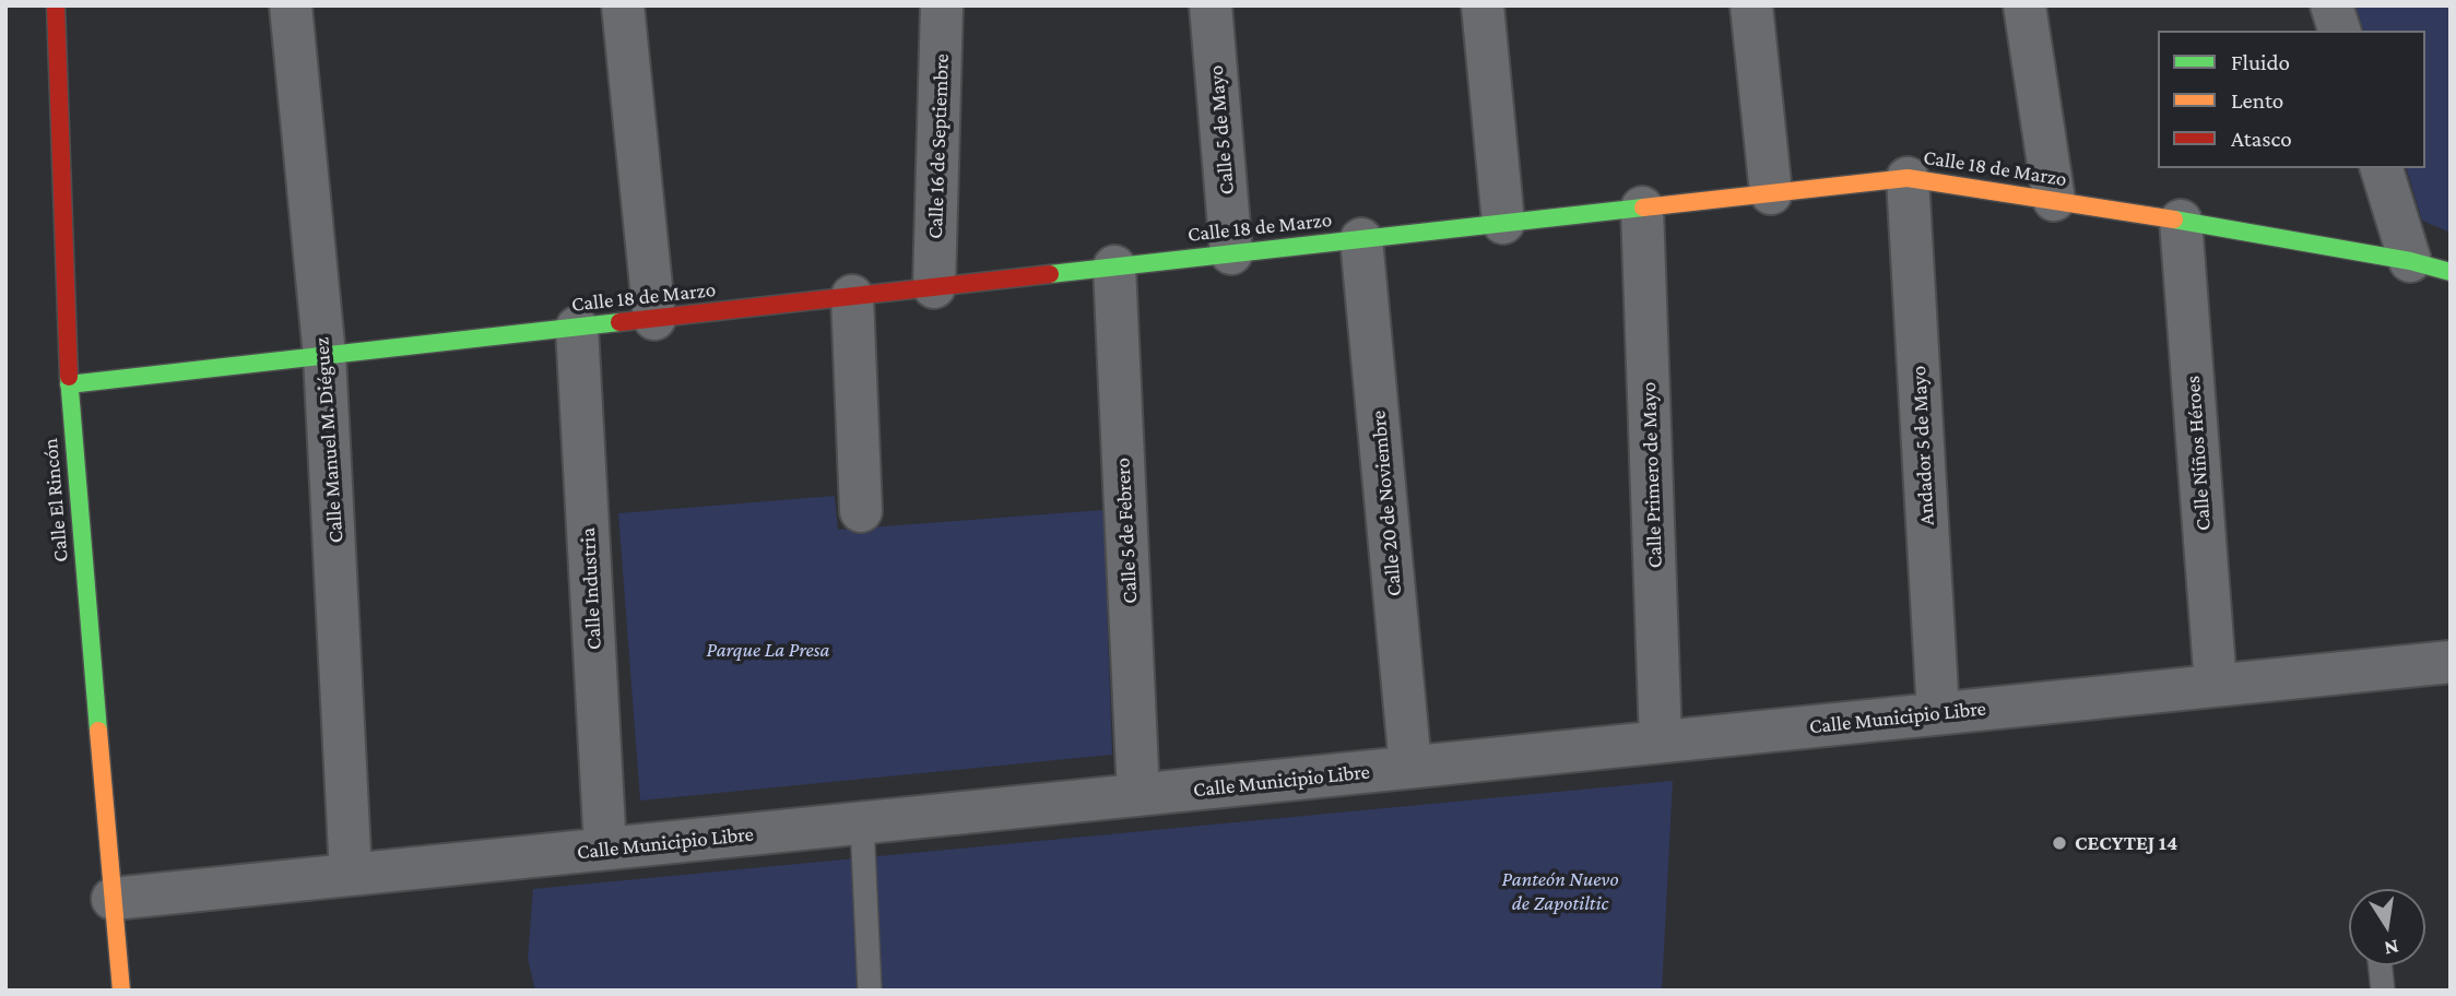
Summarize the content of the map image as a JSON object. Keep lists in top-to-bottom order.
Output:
{
  "streets": {
    "street": [
      "Calle 5 de Mayo",
      "Calle 16 de Septiembre",
      "Calle 18 de Marzo",
      "Calle Manuel M. Diéguez",
      "Andador 5 de Mayo",
      "Calle Niños Héroes",
      "Calle Primero de Mayo",
      "Calle El Rincón",
      "Calle 20 de Noviembre",
      "Calle 5 de Febrero",
      "Calle Industria",
      "Calle Municipio Libre"
    ]
  },
  "crossings": [
    ["Calle 5 de Mayo", "Calle 18 de Marzo"],
    ["Calle 16 de Septiembre", "Calle 18 de Marzo"],
    ["Calle 18 de Marzo", "Calle Manuel M. Diéguez"],
    ["Calle 18 de Marzo", "Andador 5 de Mayo"],
    ["Calle 18 de Marzo", "Calle Niños Héroes"],
    ["Calle 18 de Marzo", "Calle Primero de Mayo"],
    ["Calle 18 de Marzo", "Calle El Rincón"],
    ["Calle 18 de Marzo", "Calle 20 de Noviembre"],
    ["Calle 18 de Marzo", "Calle 5 de Febrero"],
    ["Calle 18 de Marzo", "Calle Industria"],
    ["Calle Manuel M. Diéguez", "Calle Municipio Libre"],
    ["Andador 5 de Mayo", "Calle Municipio Libre"],
    ["Calle Niños Héroes", "Calle Municipio Libre"],
    ["Calle Primero de Mayo", "Calle Municipio Libre"],
    ["Calle El Rincón", "Calle Municipio Libre"],
    ["Calle 20 de Noviembre", "Calle Municipio Libre"],
    ["Calle 5 de Febrero", "Calle Municipio Libre"],
    ["Calle Industria", "Calle Municipio Libre"]
  ],
  "parks": ["Parque La Presa", "Panteón Nuevo de Zapotiltic"],
  "places": ["CECYTEJ 14"],
  "legend": ["Fluido", "Lento", "Atasco"],
  "north": "bottom"
}
